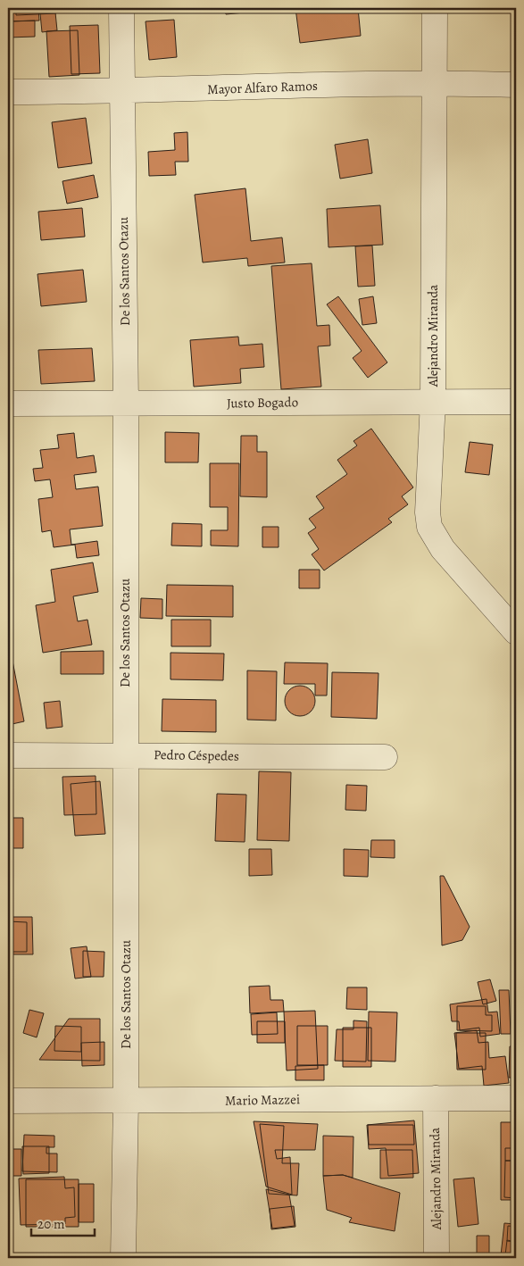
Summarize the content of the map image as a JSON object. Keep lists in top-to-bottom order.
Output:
{
  "streets": {
    "street": [
      "Mayor Alfaro Ramos",
      "De los Santos Otazu",
      "Alejandro Miranda",
      "Justo Bogado",
      "Pedro Céspedes",
      "Mario Mazzei"
    ]
  },
  "crossings": [
    ["Mayor Alfaro Ramos", "De los Santos Otazu"],
    ["Mayor Alfaro Ramos", "Alejandro Miranda"],
    ["De los Santos Otazu", "Justo Bogado"],
    ["De los Santos Otazu", "Pedro Céspedes"],
    ["De los Santos Otazu", "Mario Mazzei"],
    ["Alejandro Miranda", "Justo Bogado"],
    ["Alejandro Miranda", "Mario Mazzei"]
  ],
  "scale_bar": "20 m"
}
